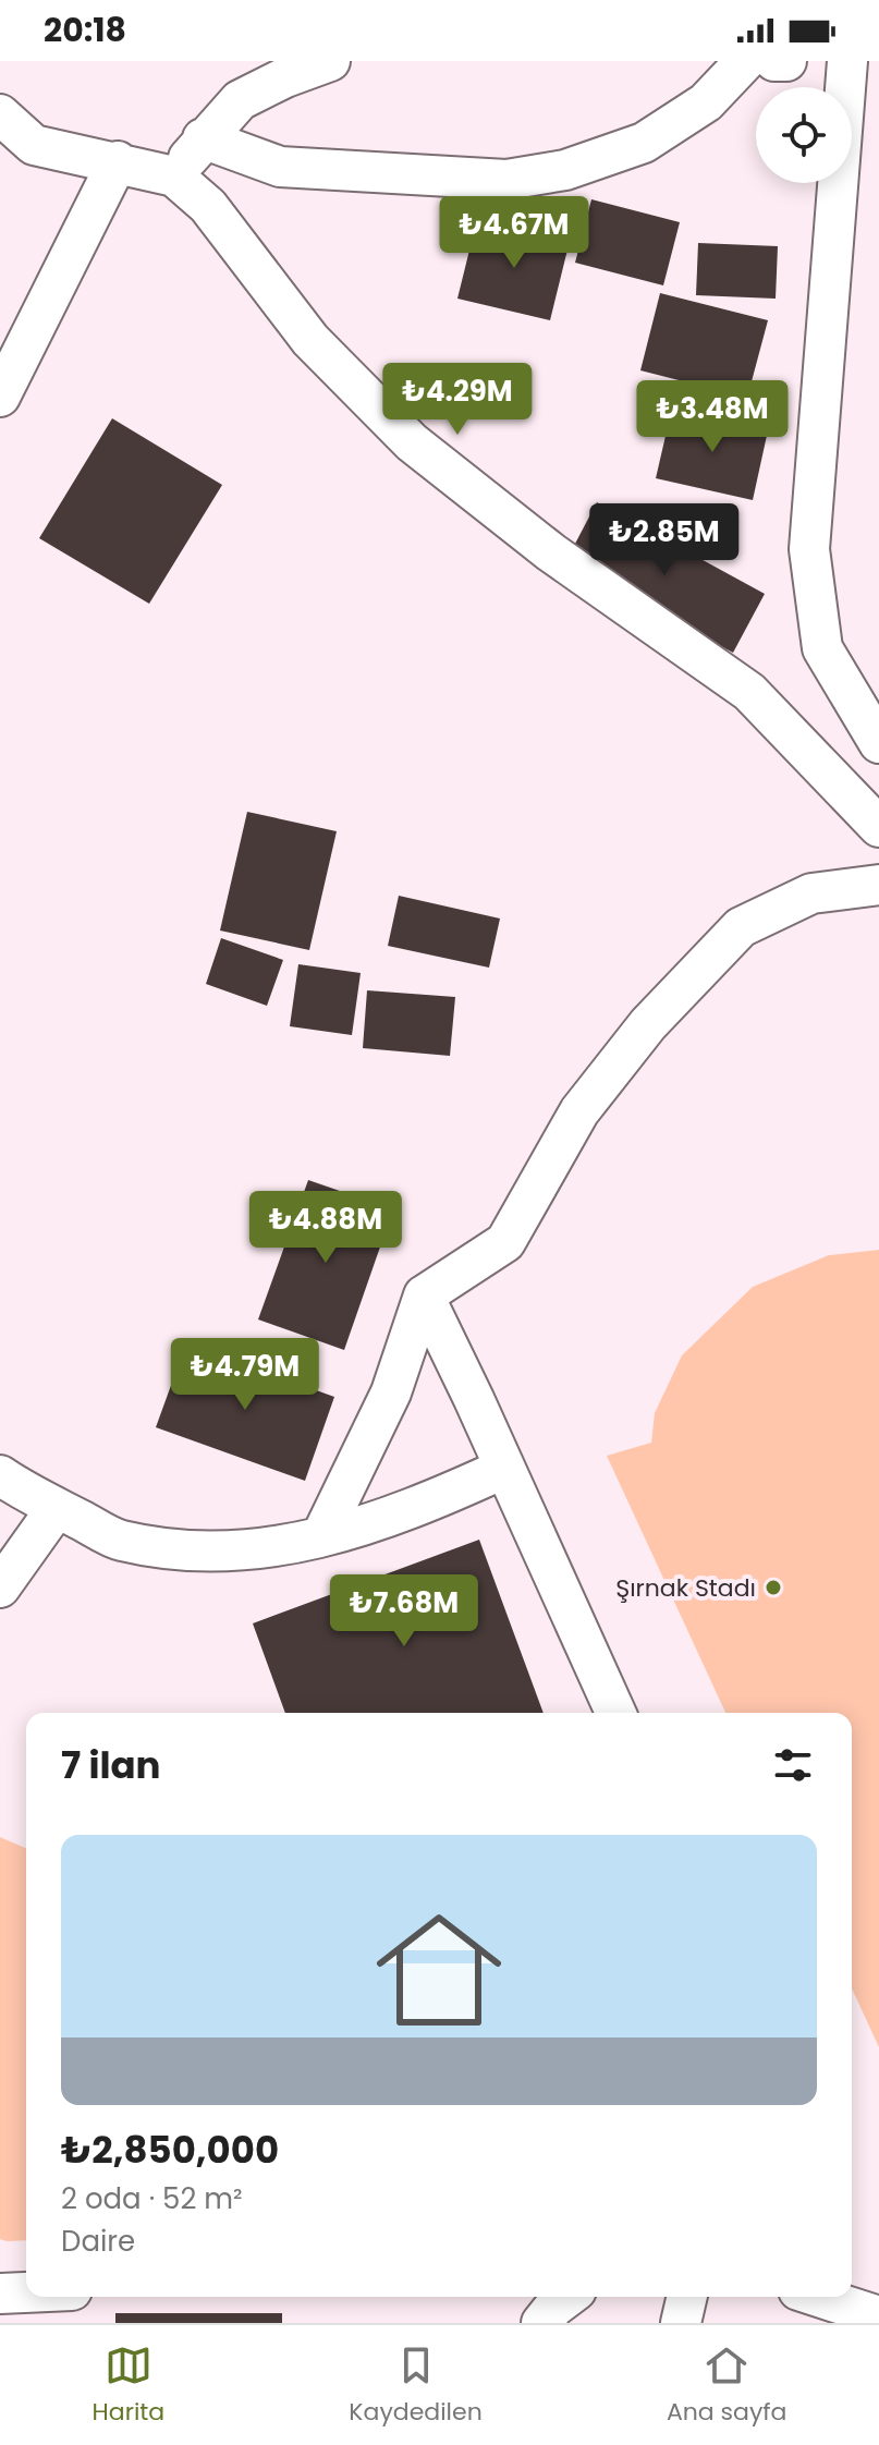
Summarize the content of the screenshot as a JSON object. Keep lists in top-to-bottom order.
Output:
{
  "places": ["Şırnak Stadı"],
  "page": {
    "status": "20:18",
    "price": [
      "₺4.67M",
      "₺4.29M",
      "₺3.48M",
      "₺2.85M",
      "₺4.88M",
      "₺4.79M",
      "₺7.68M"
    ],
    "heading": "7 ilan",
    "list": [
      {
        "name": "₺2,850,000",
        "note": "2 oda · 52 m² · Daire"
      }
    ],
    "tabs": ["Harita", "Kaydedilen", "Ana sayfa"]
  }
}
